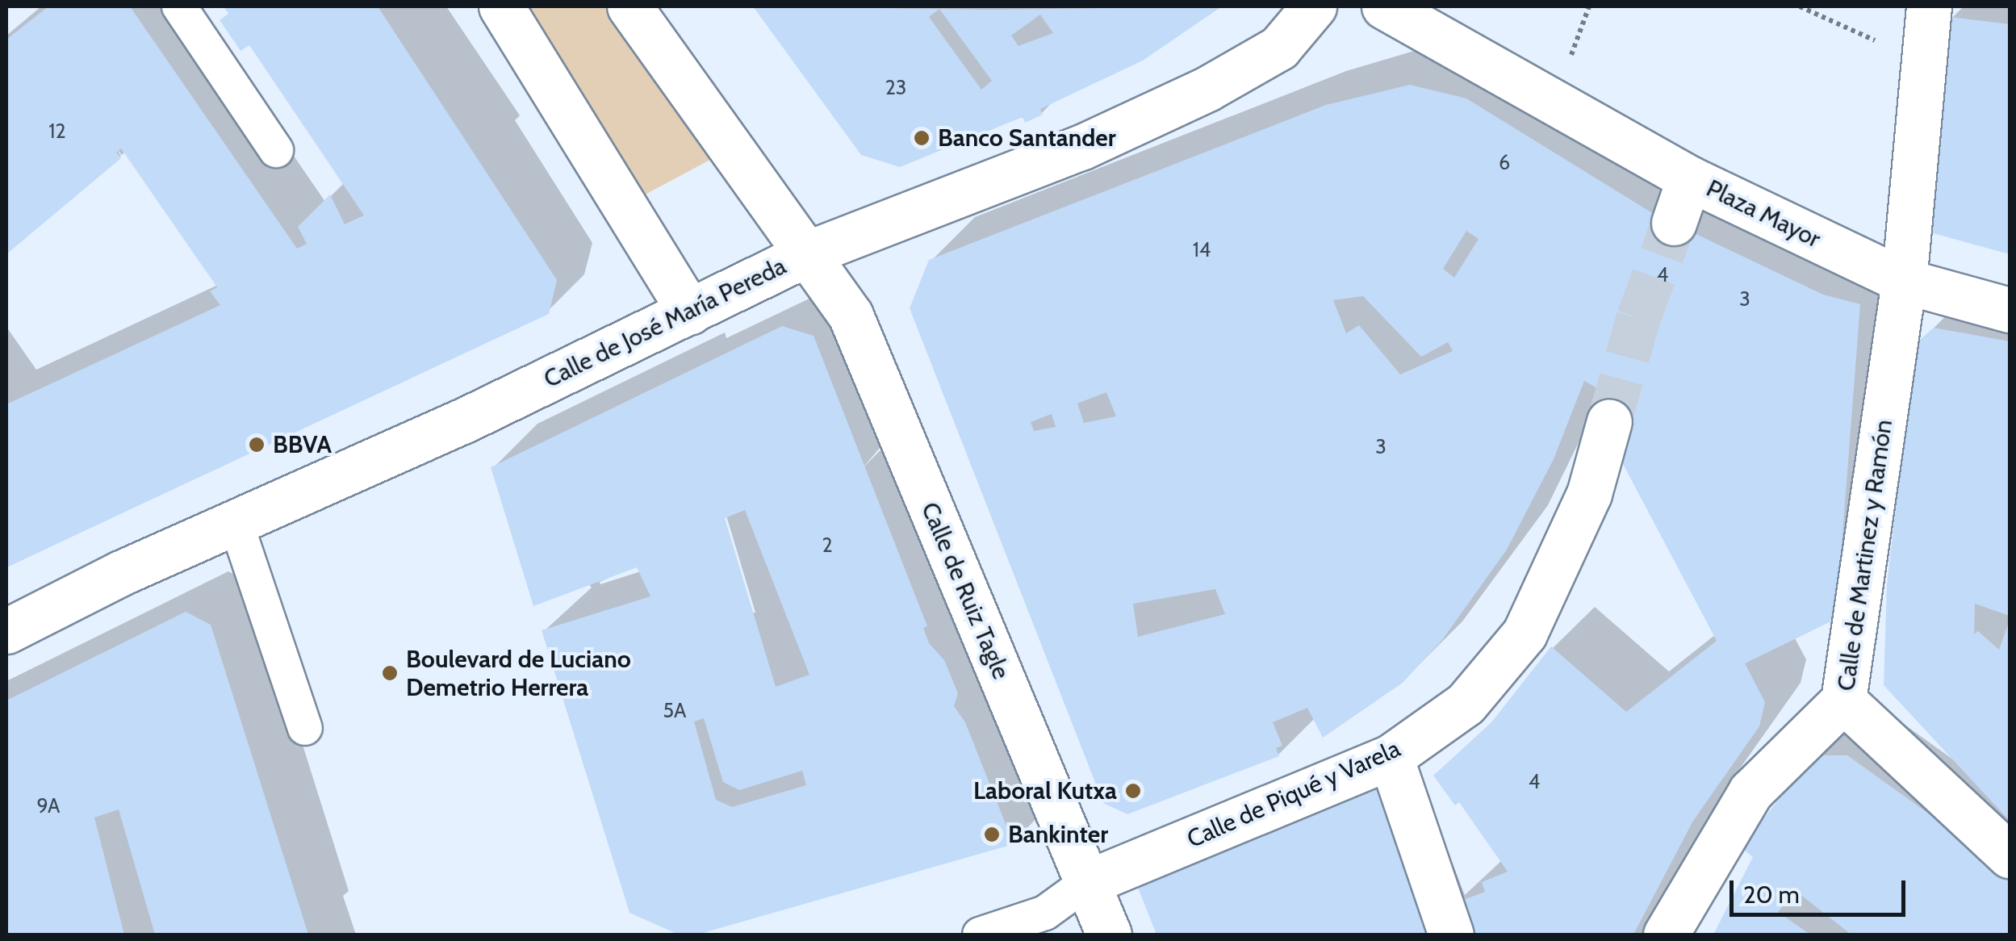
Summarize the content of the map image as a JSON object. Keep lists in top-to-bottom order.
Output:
{
  "streets": {
    "main road": [
      "Plaza Mayor",
      "Calle de José María Pereda",
      "Calle de Martinez y Ramón",
      "Calle de Ruiz Tagle",
      "Calle de Piqué y Varela"
    ]
  },
  "crossings": [
    ["Plaza Mayor", "Calle de Martinez y Ramón"],
    ["Calle de José María Pereda", "Calle de Ruiz Tagle"],
    ["Calle de Ruiz Tagle", "Calle de Piqué y Varela"]
  ],
  "places": [
    "Banco Santander",
    "BBVA",
    "Boulevard de Luciano Demetrio Herrera",
    "Laboral Kutxa",
    "Bankinter"
  ],
  "house_numbers": [
    "23",
    "12",
    "6",
    "14",
    "4",
    "3",
    "3",
    "2",
    "5A",
    "4",
    "9A"
  ],
  "scale_bar": "20 m"
}
